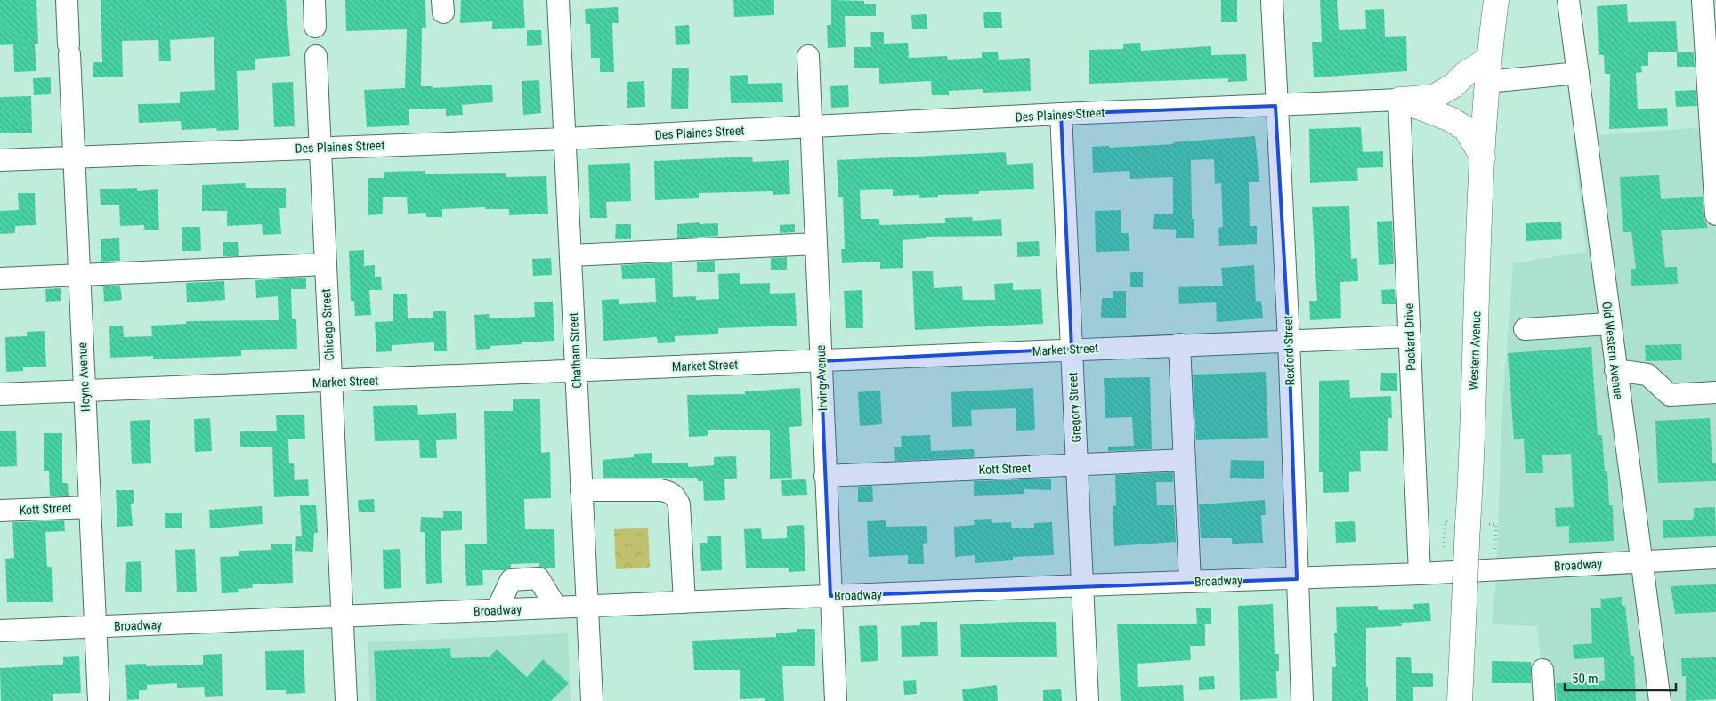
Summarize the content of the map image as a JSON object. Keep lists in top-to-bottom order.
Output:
{
  "streets": {
    "main road": ["Western Avenue"],
    "street": [
      "Des Plaines Street",
      "Chicago Street",
      "Packard Drive",
      "Market Street",
      "Chatham Street",
      "Rexford Street",
      "Old Western Avenue",
      "Hoyne Avenue",
      "Irving Avenue",
      "Gregory Street",
      "Kott Street",
      "Broadway"
    ]
  },
  "crossings": [
    ["Des Plaines Street", "Chicago Street"],
    ["Des Plaines Street", "Packard Drive"],
    ["Des Plaines Street", "Chatham Street"],
    ["Des Plaines Street", "Rexford Street"],
    ["Des Plaines Street", "Hoyne Avenue"],
    ["Des Plaines Street", "Irving Avenue"],
    ["Des Plaines Street", "Gregory Street"],
    ["Chicago Street", "Market Street"],
    ["Chicago Street", "Broadway"],
    ["Packard Drive", "Market Street"],
    ["Packard Drive", "Broadway"],
    ["Market Street", "Chatham Street"],
    ["Market Street", "Rexford Street"],
    ["Market Street", "Hoyne Avenue"],
    ["Market Street", "Irving Avenue"],
    ["Market Street", "Gregory Street"],
    ["Chatham Street", "Broadway"],
    ["Rexford Street", "Broadway"],
    ["Old Western Avenue", "Broadway"],
    ["Hoyne Avenue", "Kott Street"],
    ["Hoyne Avenue", "Broadway"],
    ["Irving Avenue", "Kott Street"],
    ["Irving Avenue", "Broadway"],
    ["Gregory Street", "Kott Street"],
    ["Gregory Street", "Broadway"]
  ],
  "scale_bar": "50 m"
}
